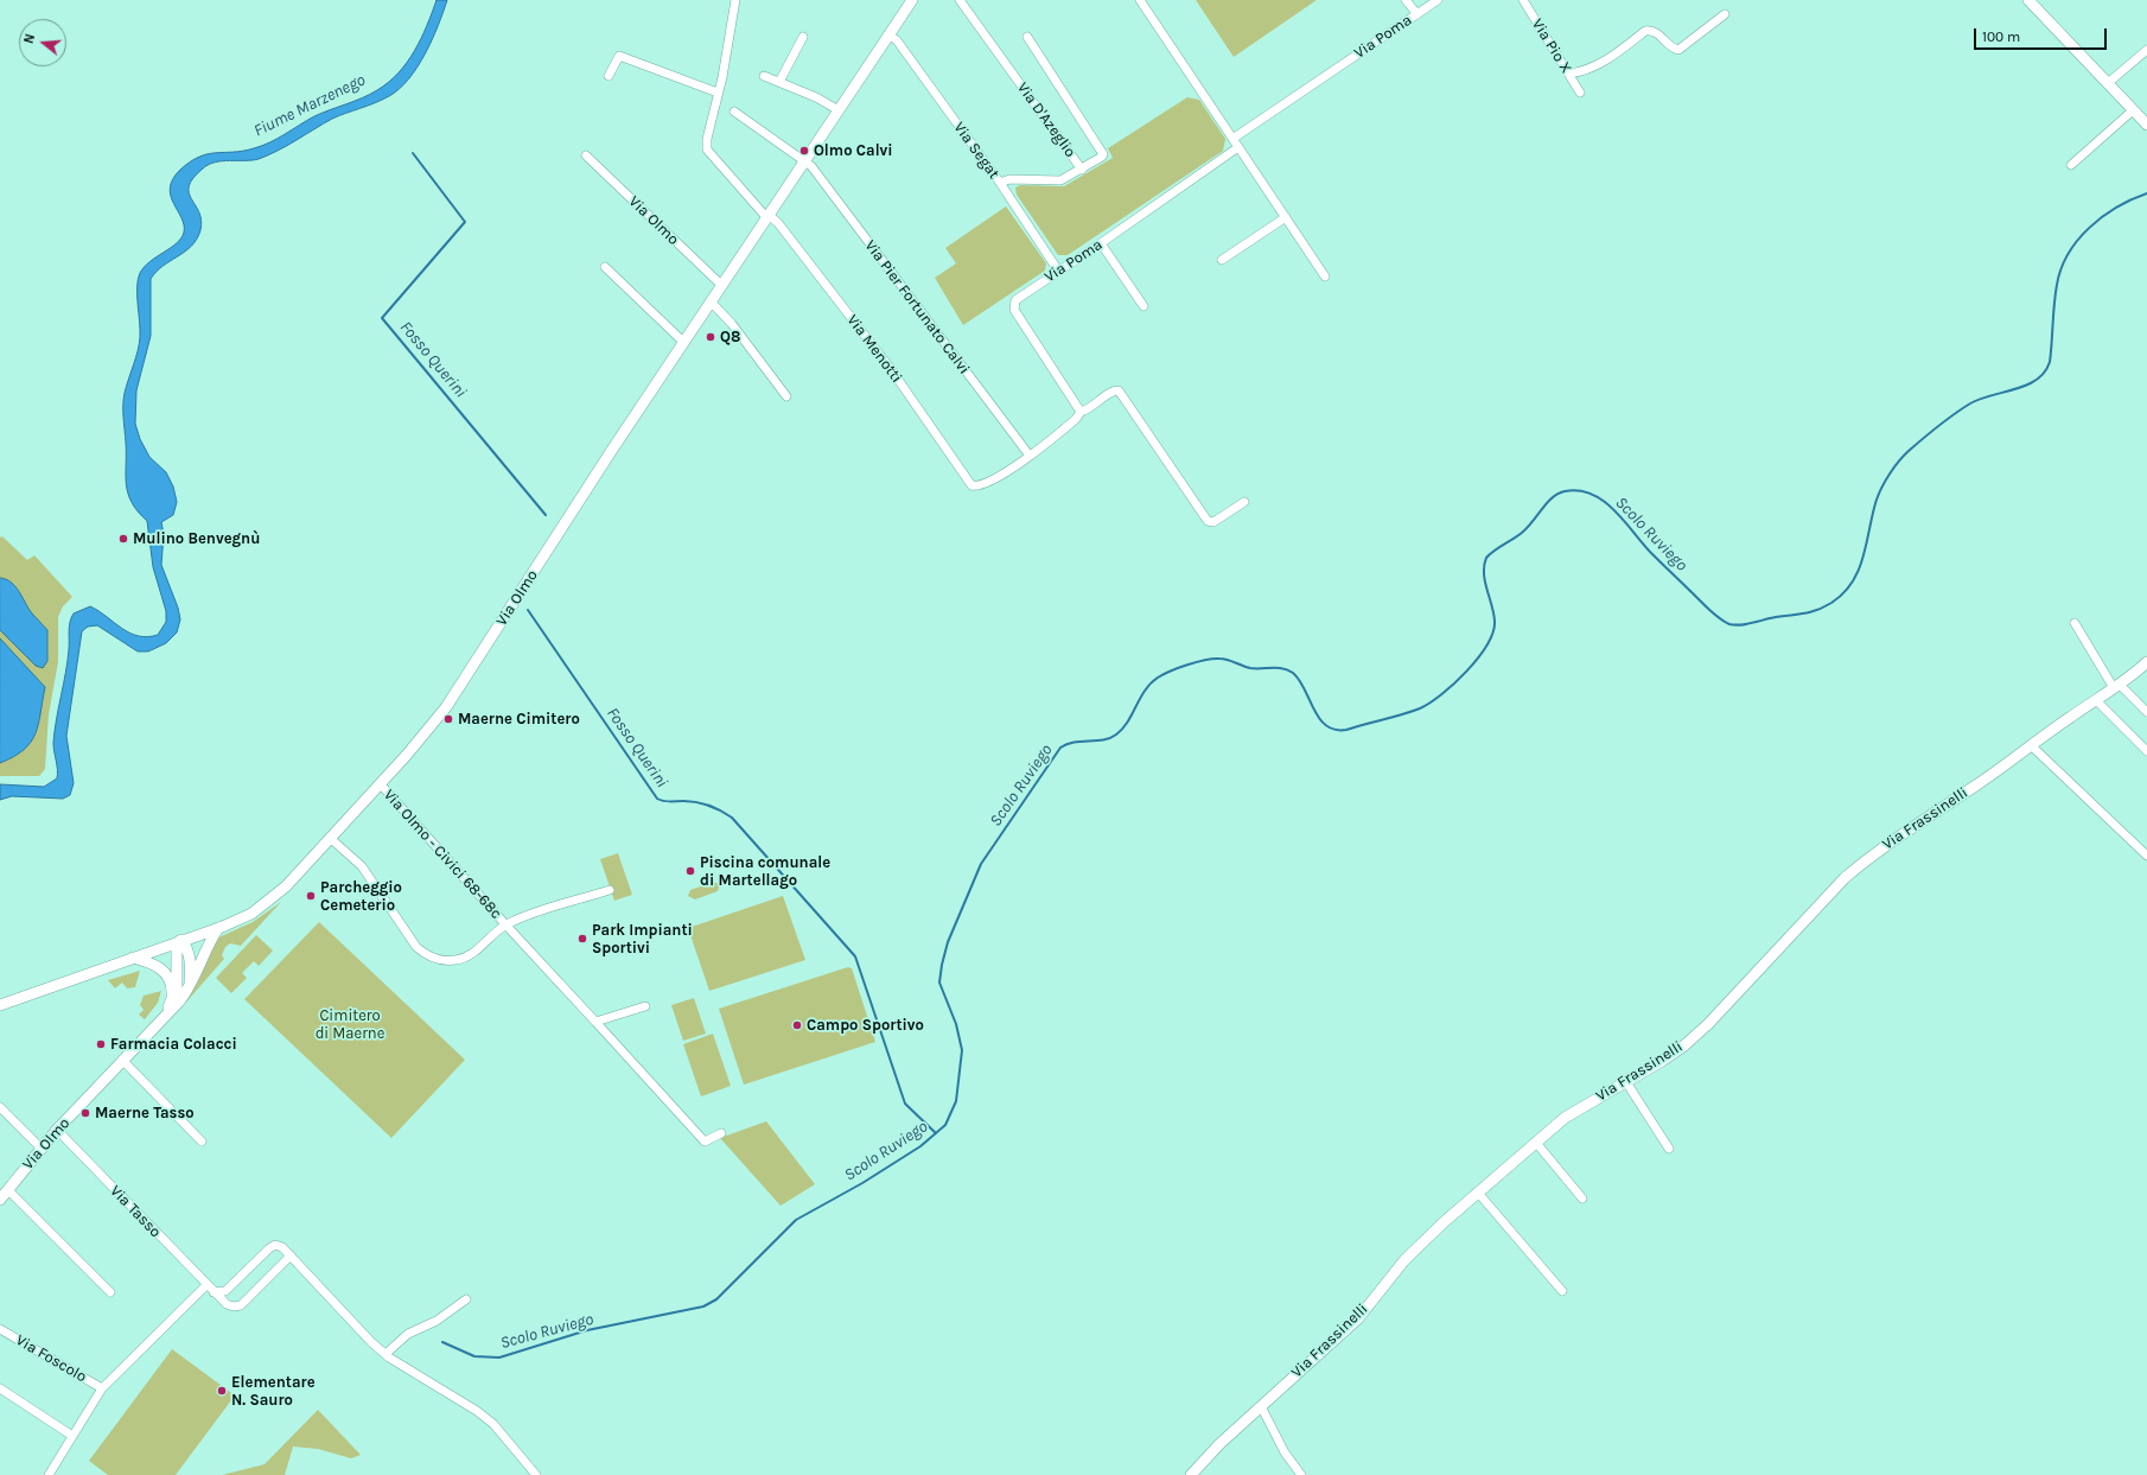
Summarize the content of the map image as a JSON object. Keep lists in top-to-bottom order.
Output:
{
  "streets": {
    "street": [
      "Via Poma",
      "Via Pio X",
      "Via D'Azeglio",
      "Via Segat",
      "Via Olmo",
      "Via Pier Fortunato Calvi",
      "Via Menotti",
      "Via Frassinelli",
      "Via Olmo - Civici 68-68c",
      "Via Tasso",
      "Via Foscolo"
    ]
  },
  "crossings": [
    ["Via Poma", "Via Segat"],
    ["Via D'Azeglio", "Via Segat"],
    ["Via Segat", "Via Olmo"],
    ["Via Olmo", "Via Pier Fortunato Calvi"],
    ["Via Olmo", "Via Menotti"],
    ["Via Olmo", "Via Olmo - Civici 68-68c"],
    ["Via Olmo", "Via Tasso"],
    ["Via Pier Fortunato Calvi", "Via Menotti"]
  ],
  "water": ["Fiume Marzenego", "Fosso Querini", "Scolo Ruviego"],
  "parks": ["Cimitero di Maerne"],
  "places": [
    "Olmo Calvi",
    "Q8",
    "Mulino Benvegnù",
    "Maerne Cimitero",
    "Piscina comunale di Martellago",
    "Parcheggio Cemeterio",
    "Park Impianti Sportivi",
    "Campo Sportivo",
    "Farmacia Colacci",
    "Maerne Tasso",
    "Elementare N. Sauro"
  ],
  "scale_bar": "100 m",
  "north": "left"
}
